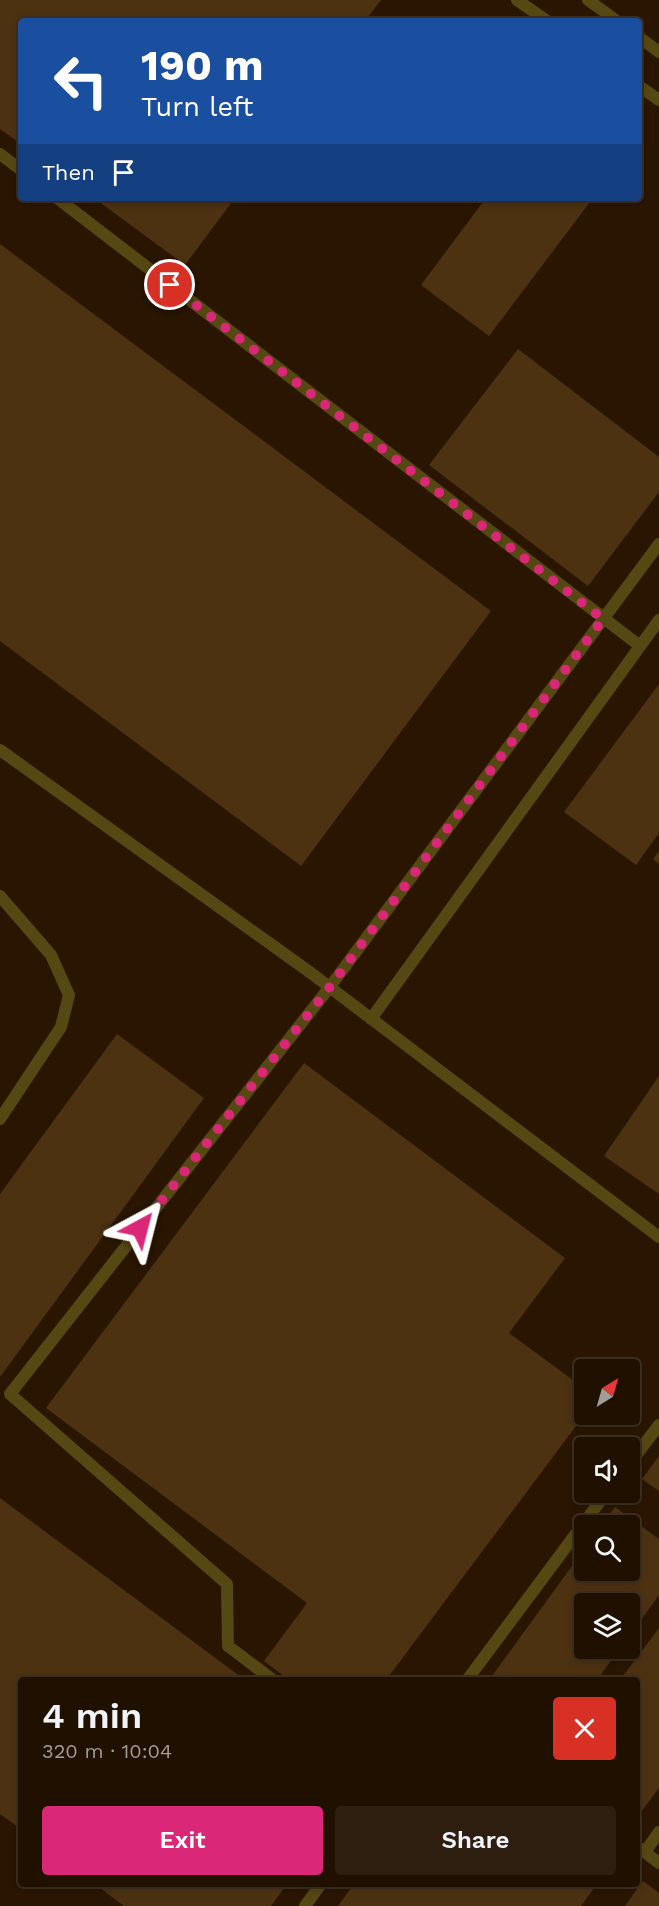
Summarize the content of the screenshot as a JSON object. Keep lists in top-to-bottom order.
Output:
{
  "north": "top right",
  "page": {
    "turn": ["190 m", "Turn left"],
    "then": "Then",
    "heading": ["4 min", "320 m · 10:04"],
    "buttons": ["Exit", "Share"]
  }
}
